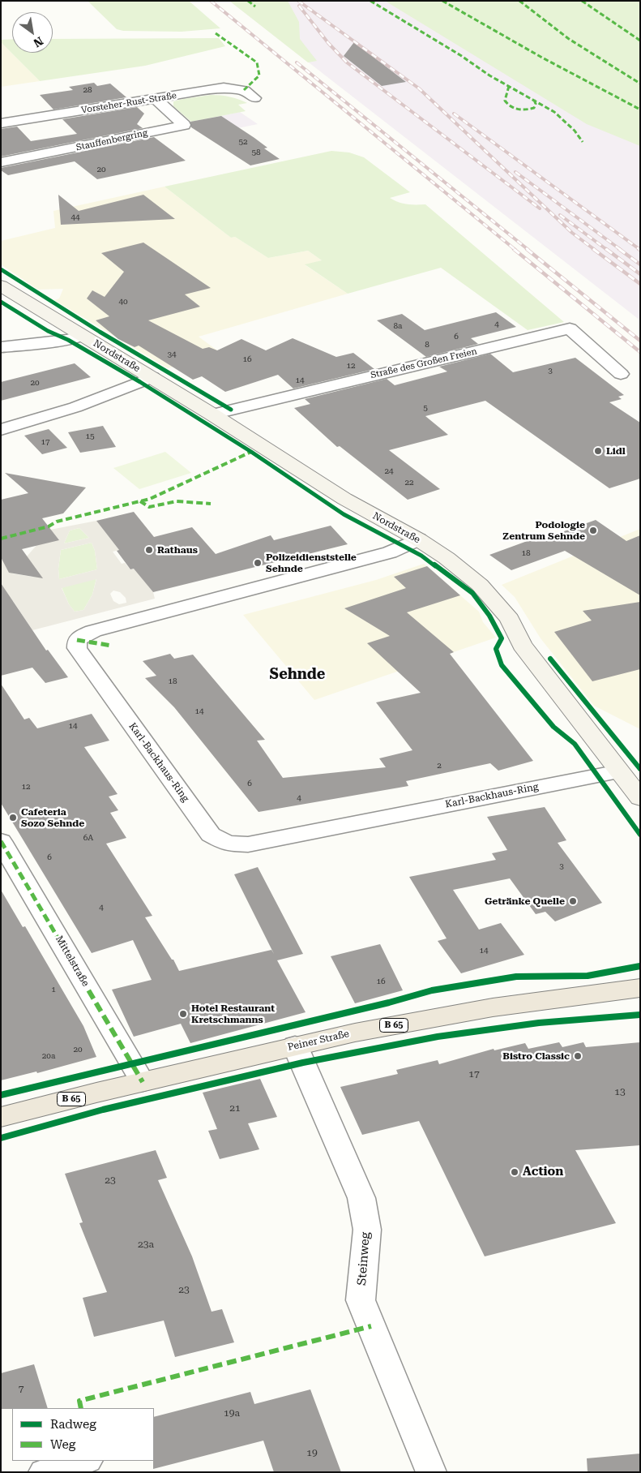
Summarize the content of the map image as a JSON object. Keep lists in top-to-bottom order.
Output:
{
  "streets": {
    "main road": ["Nordstraße", "B 65", "Peiner Straße"],
    "street": [
      "Vorsteher-Rust-Straße",
      "Stauffenbergring",
      "Straße des Großen Freien",
      "Karl-Backhaus-Ring",
      "Mittelstraße",
      "Steinweg"
    ]
  },
  "crossings": [
    ["Vorsteher-Rust-Straße", "Stauffenbergring"],
    ["Nordstraße", "Straße des Großen Freien"],
    ["Nordstraße", "Karl-Backhaus-Ring"],
    ["Mittelstraße", "Peiner Straße"],
    ["Peiner Straße", "Steinweg"]
  ],
  "districts": ["Sehnde"],
  "places": [
    "Lidl",
    "Podologie Zentrum Sehnde",
    "Rathaus",
    "Polizeidienststelle Sehnde",
    "Cafeteria Sozo Sehnde",
    "Getränke Quelle",
    "Hotel Restaurant Kretschmanns",
    "Bistro Classic",
    "Action"
  ],
  "house_numbers": [
    "28",
    "52",
    "58",
    "20",
    "44",
    "40",
    "4",
    "8a",
    "6",
    "8",
    "34",
    "16",
    "12",
    "3",
    "14",
    "20",
    "5",
    "15",
    "17",
    "24",
    "22",
    "18",
    "18",
    "14",
    "14",
    "2",
    "6",
    "12",
    "4",
    "6A",
    "6",
    "3",
    "4",
    "14",
    "16",
    "1",
    "20",
    "20a",
    "17",
    "13",
    "21",
    "23",
    "23a",
    "23",
    "7",
    "19a",
    "19"
  ],
  "legend": ["Radweg", "Weg"],
  "north": "bottom right"
}
